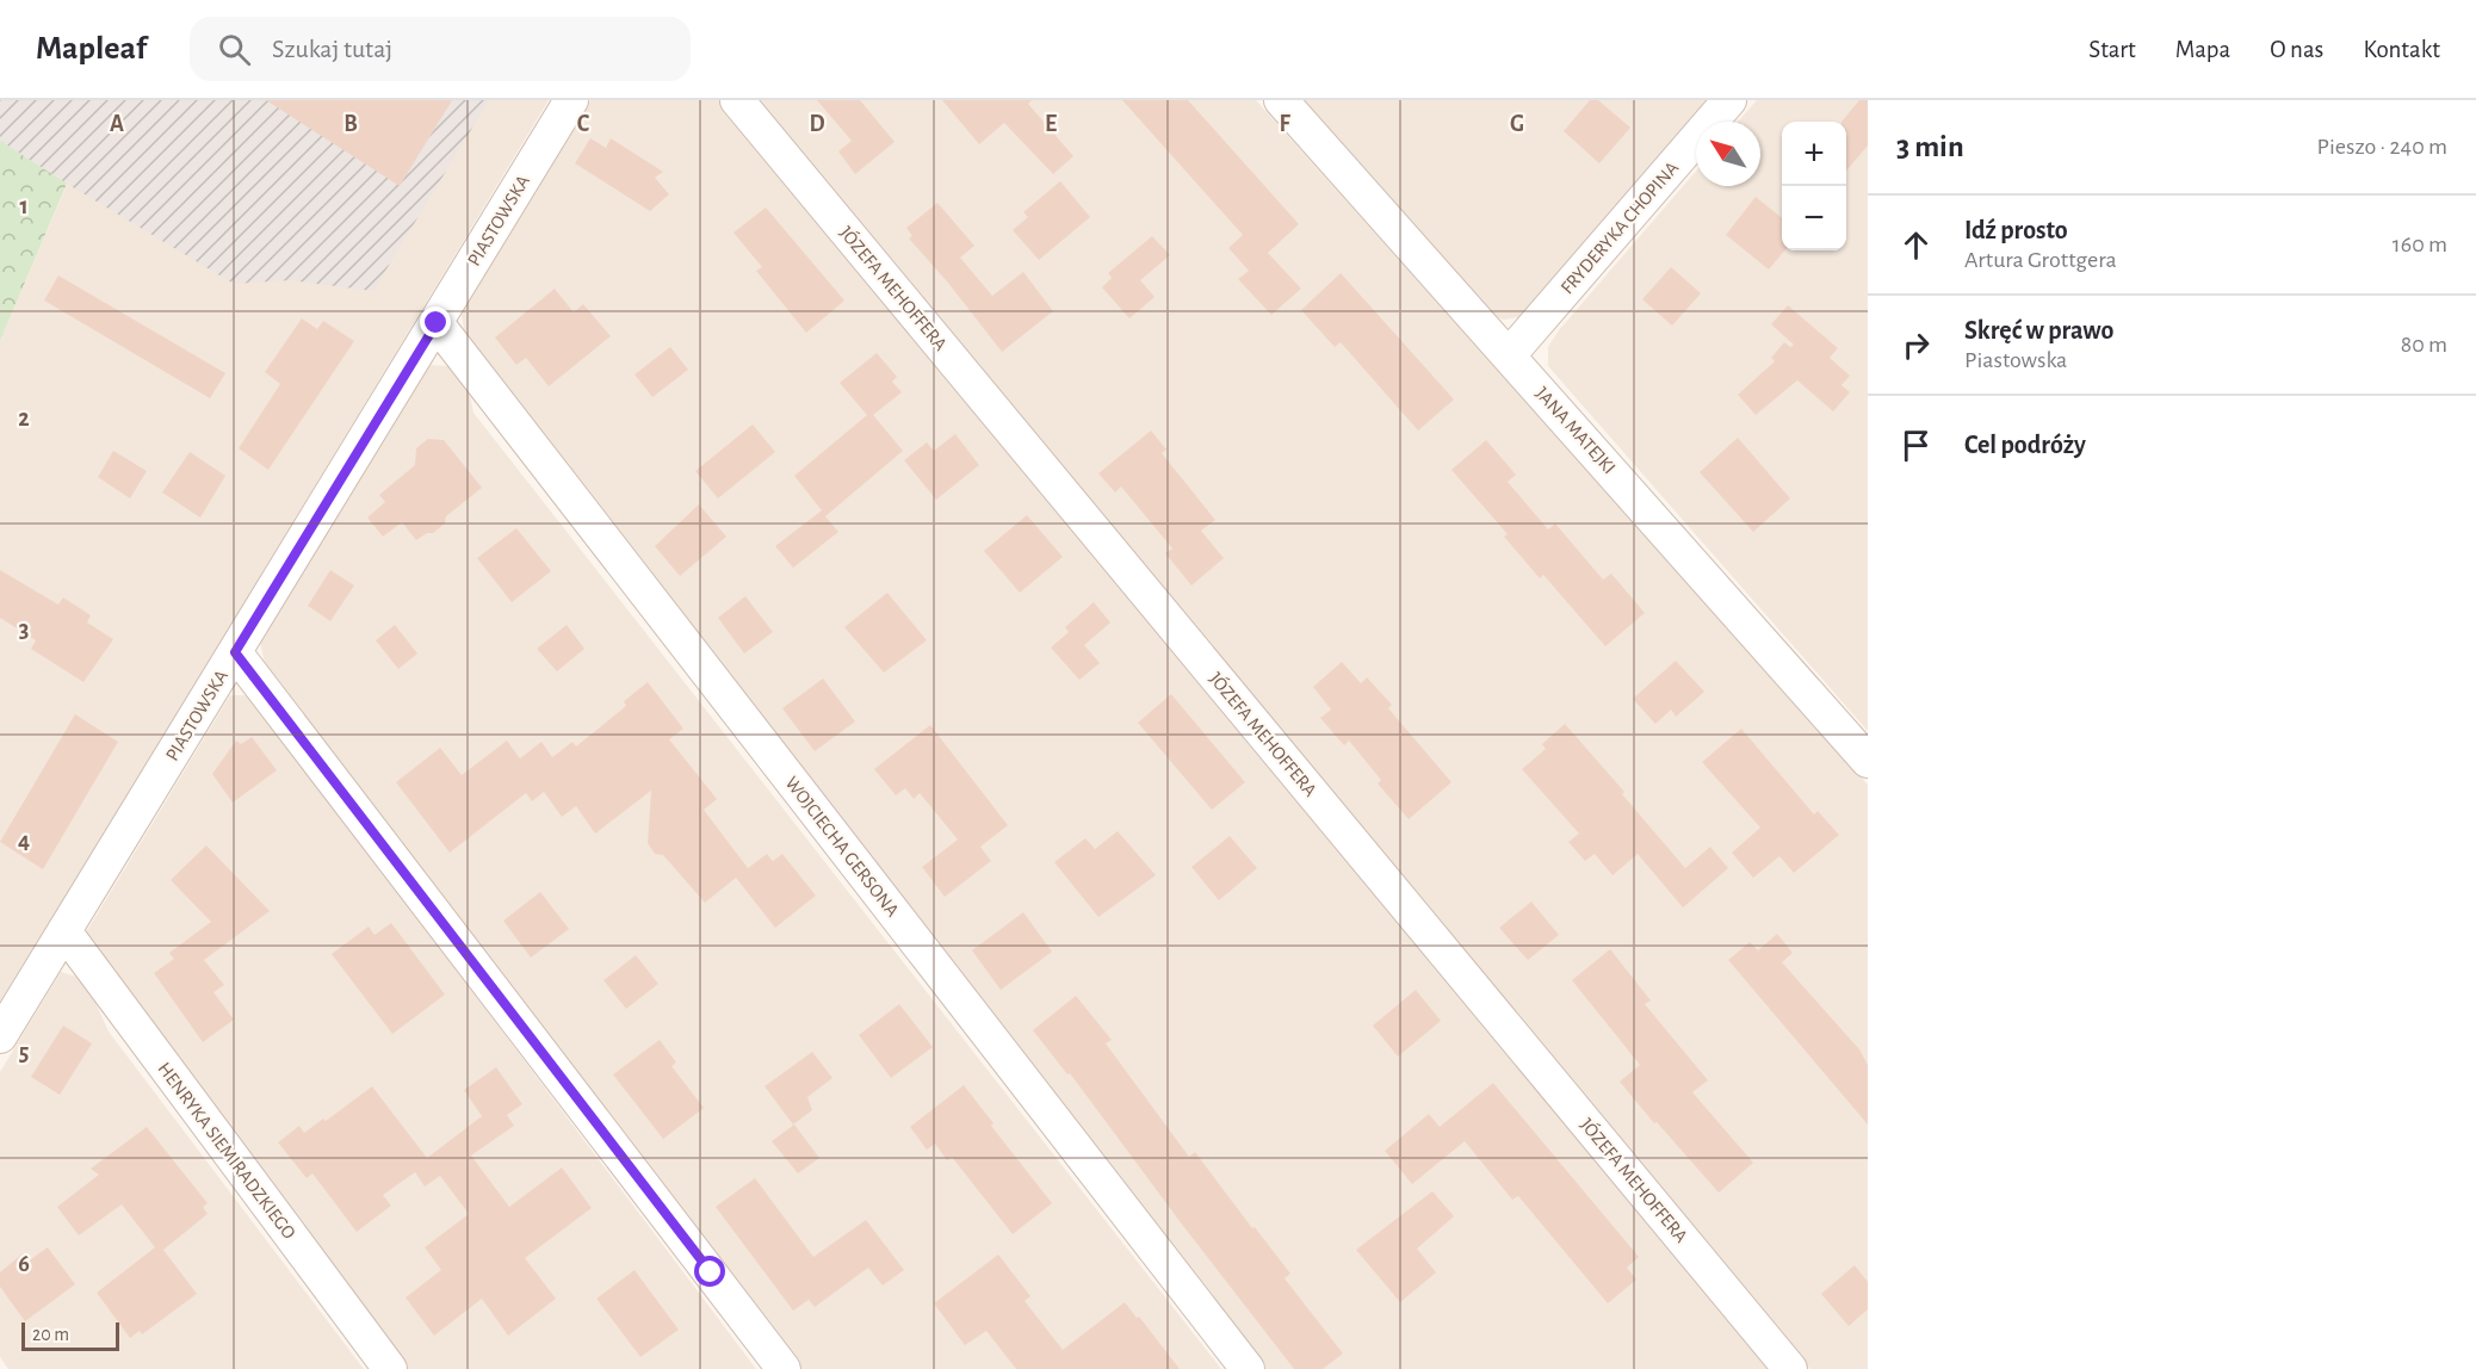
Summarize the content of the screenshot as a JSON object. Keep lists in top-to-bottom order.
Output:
{
  "streets": {
    "street": [
      "PIASTOWSKA",
      "FRYDERYKA CHOPINA",
      "JÓZEFA MEHOFFERA",
      "JANA MATEJKI",
      "WOJCIECHA GERSONA",
      "HENRYKA SIEMIRADZKIEGO"
    ]
  },
  "crossings": [
    ["PIASTOWSKA", "WOJCIECHA GERSONA"],
    ["PIASTOWSKA", "HENRYKA SIEMIRADZKIEGO"],
    ["FRYDERYKA CHOPINA", "JANA MATEJKI"]
  ],
  "scale_bar": "20 m",
  "north": "top left",
  "page": {
    "header": "Mapleaf",
    "search": "Szukaj tutaj",
    "nav": [
      "Start",
      "Mapa",
      "O nas",
      "Kontakt"
    ],
    "heading": ["3 min", "Pieszo · 240 m"],
    "map_buttons": ["+", "−"],
    "list": [
      ["Idź prosto", "Artura Grottgera", "160 m"],
      ["Skręć w prawo", "Piastowska", "80 m"],
      "Cel podróży"
    ],
    "scale": "20 m"
  },
  "grid": {
    "columns": [
      "A",
      "B",
      "C",
      "D",
      "E",
      "F",
      "G"
    ],
    "rows": [
      "1",
      "2",
      "3",
      "4",
      "5",
      "6"
    ]
  }
}
